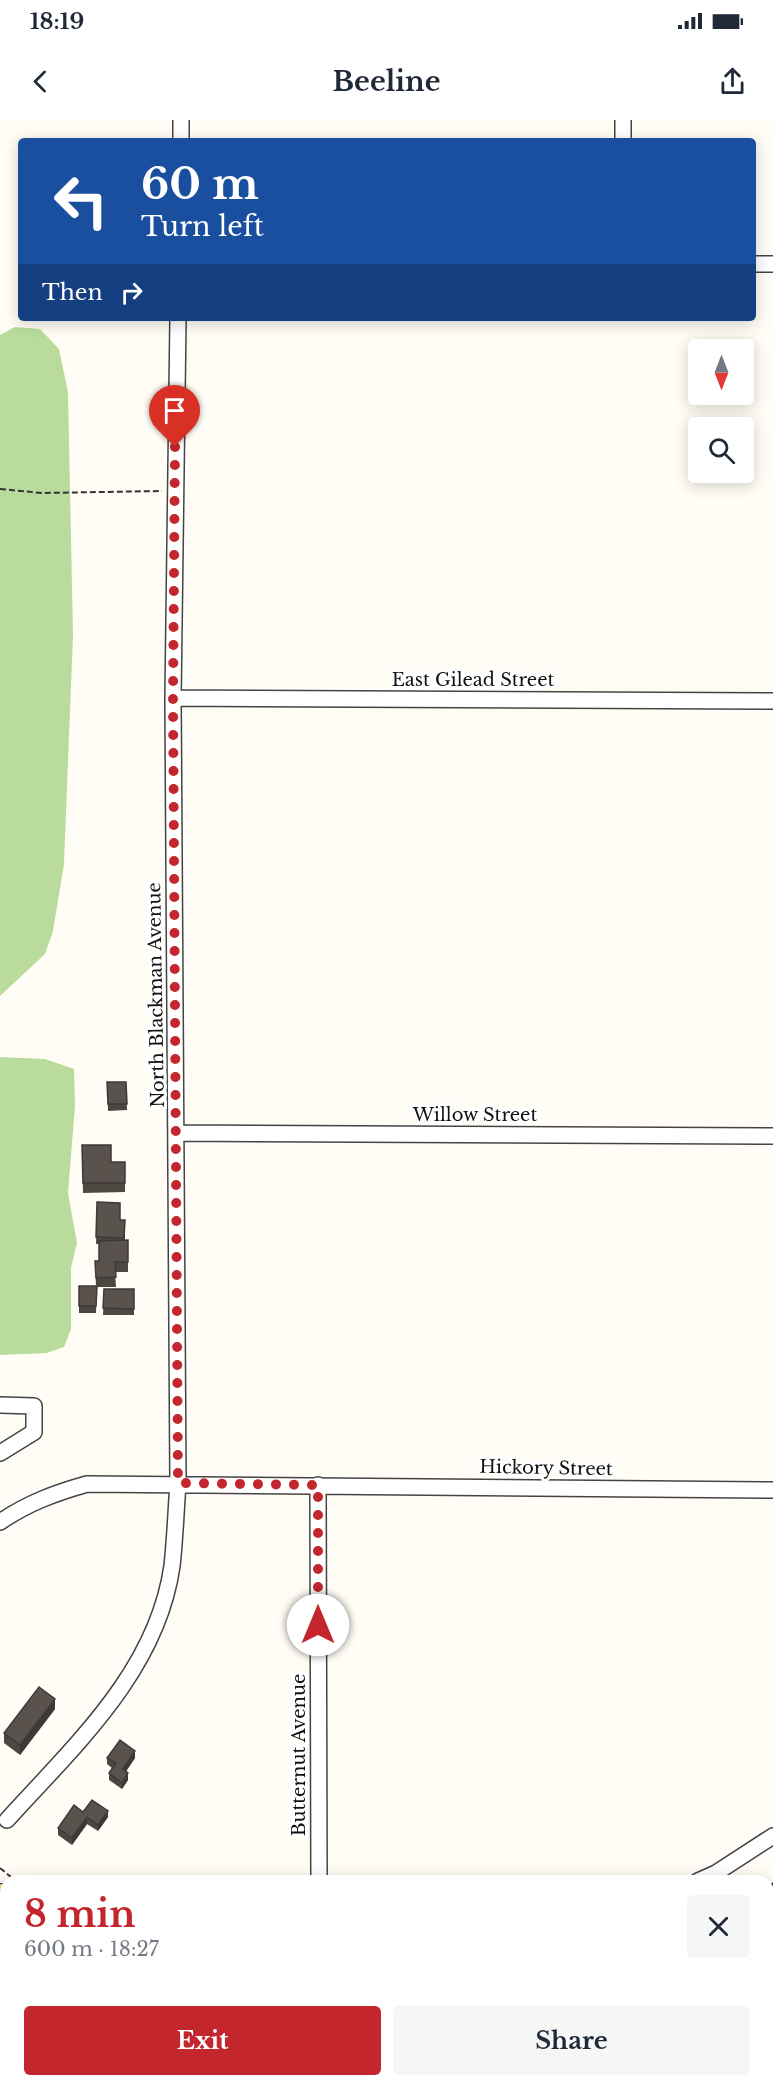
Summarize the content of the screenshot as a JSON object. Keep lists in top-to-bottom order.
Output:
{
  "streets": {
    "street": [
      "East Gilead Street",
      "North Blackman Avenue",
      "Willow Street",
      "Hickory Street",
      "Butternut Avenue"
    ]
  },
  "crossings": [
    ["East Gilead Street", "North Blackman Avenue"],
    ["North Blackman Avenue", "Willow Street"],
    ["North Blackman Avenue", "Hickory Street"],
    ["Hickory Street", "Butternut Avenue"]
  ],
  "north": "bottom",
  "page": {
    "status": "18:19",
    "header": "Beeline",
    "turn": ["60 m", "Turn left"],
    "then": "Then",
    "heading": ["8 min", "600 m · 18:27"],
    "buttons": ["Exit", "Share"]
  }
}
